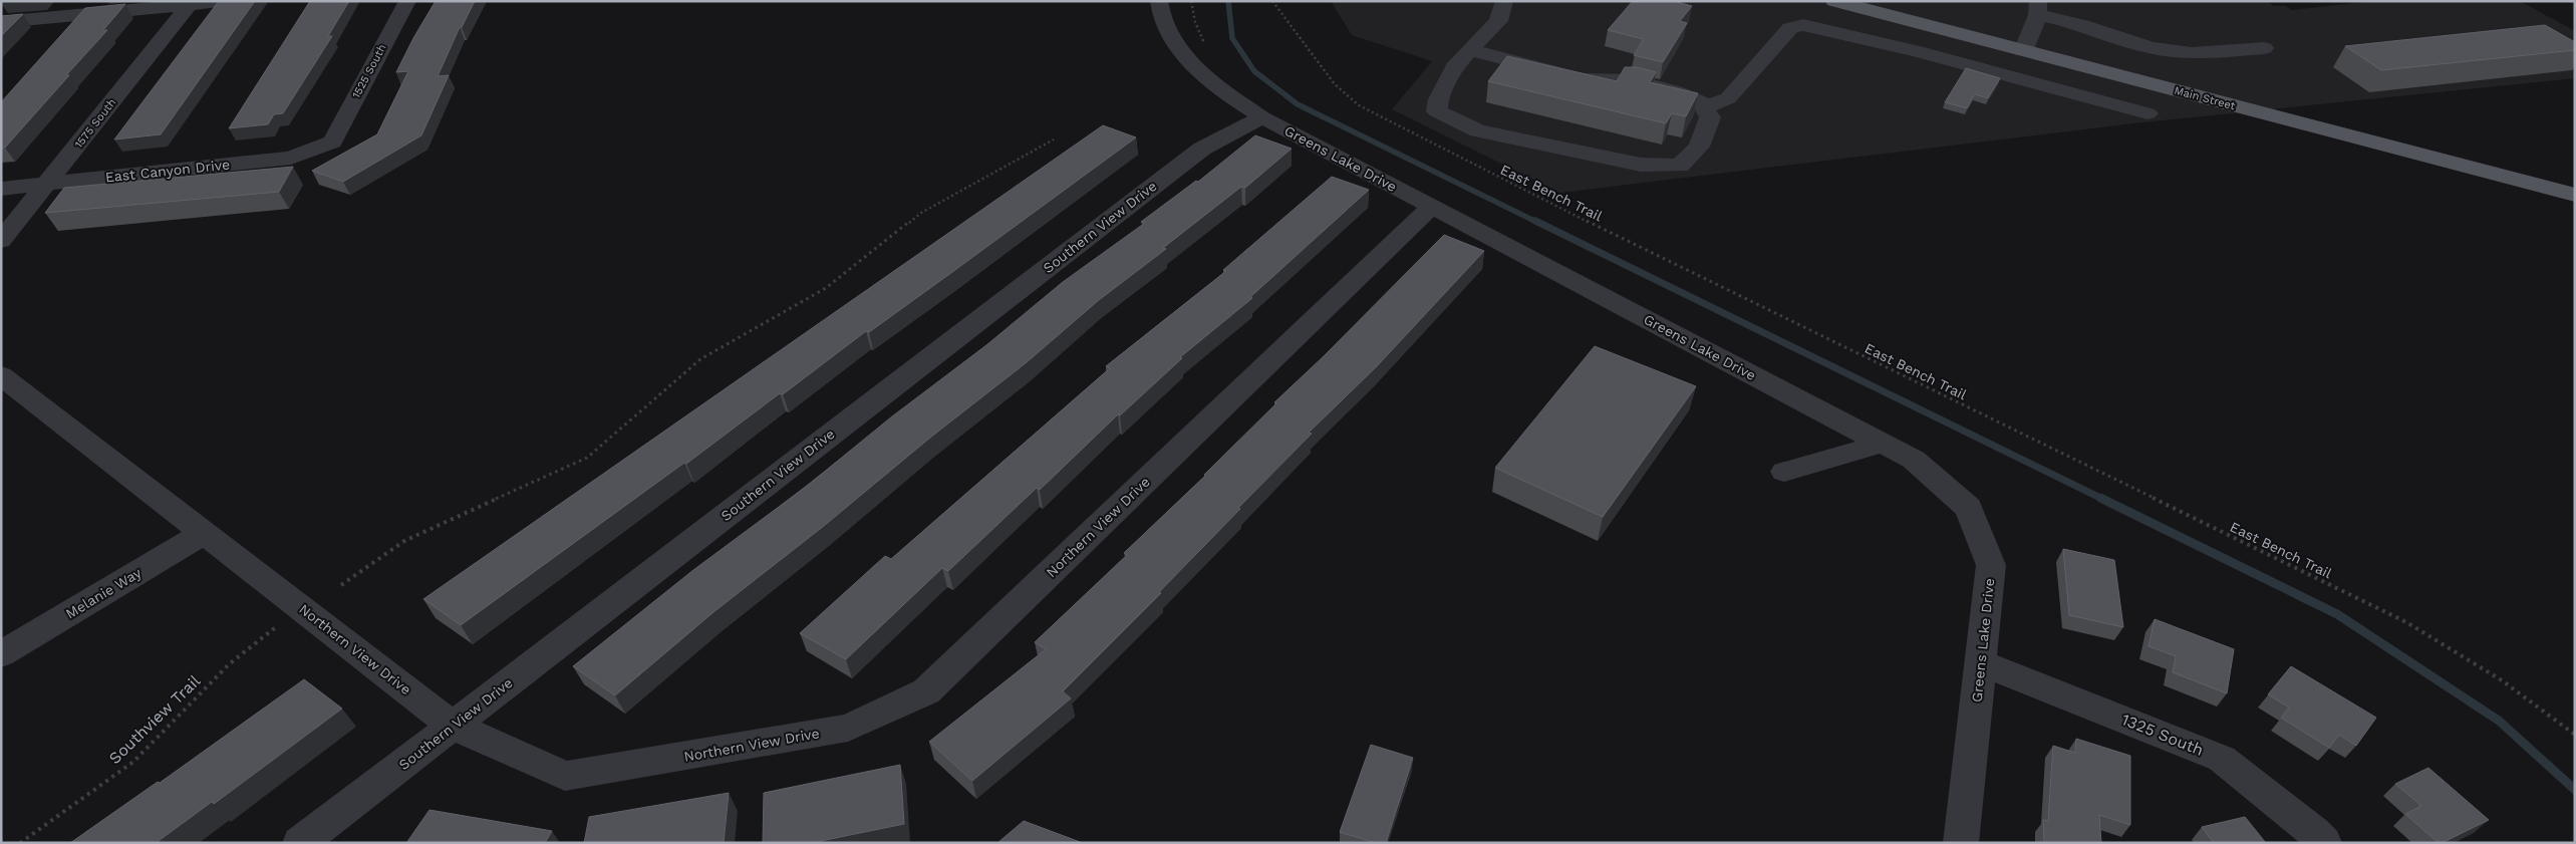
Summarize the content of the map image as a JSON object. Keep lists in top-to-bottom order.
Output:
{
  "streets": {
    "main road": ["Main Street"],
    "street": [
      "1525 South",
      "1575 South",
      "Greens Lake Drive",
      "East Canyon Drive",
      "Southern View Drive",
      "Northern View Drive",
      "Melanie Way",
      "1325 South"
    ],
    "path": ["East Bench Trail", "Southview Trail"]
  },
  "crossings": [
    ["1525 South", "East Canyon Drive"],
    ["1575 South", "East Canyon Drive"],
    ["Greens Lake Drive", "Southern View Drive"],
    ["Greens Lake Drive", "Northern View Drive"],
    ["Greens Lake Drive", "1325 South"],
    ["Southern View Drive", "Northern View Drive"],
    ["Northern View Drive", "Melanie Way"]
  ]
}
